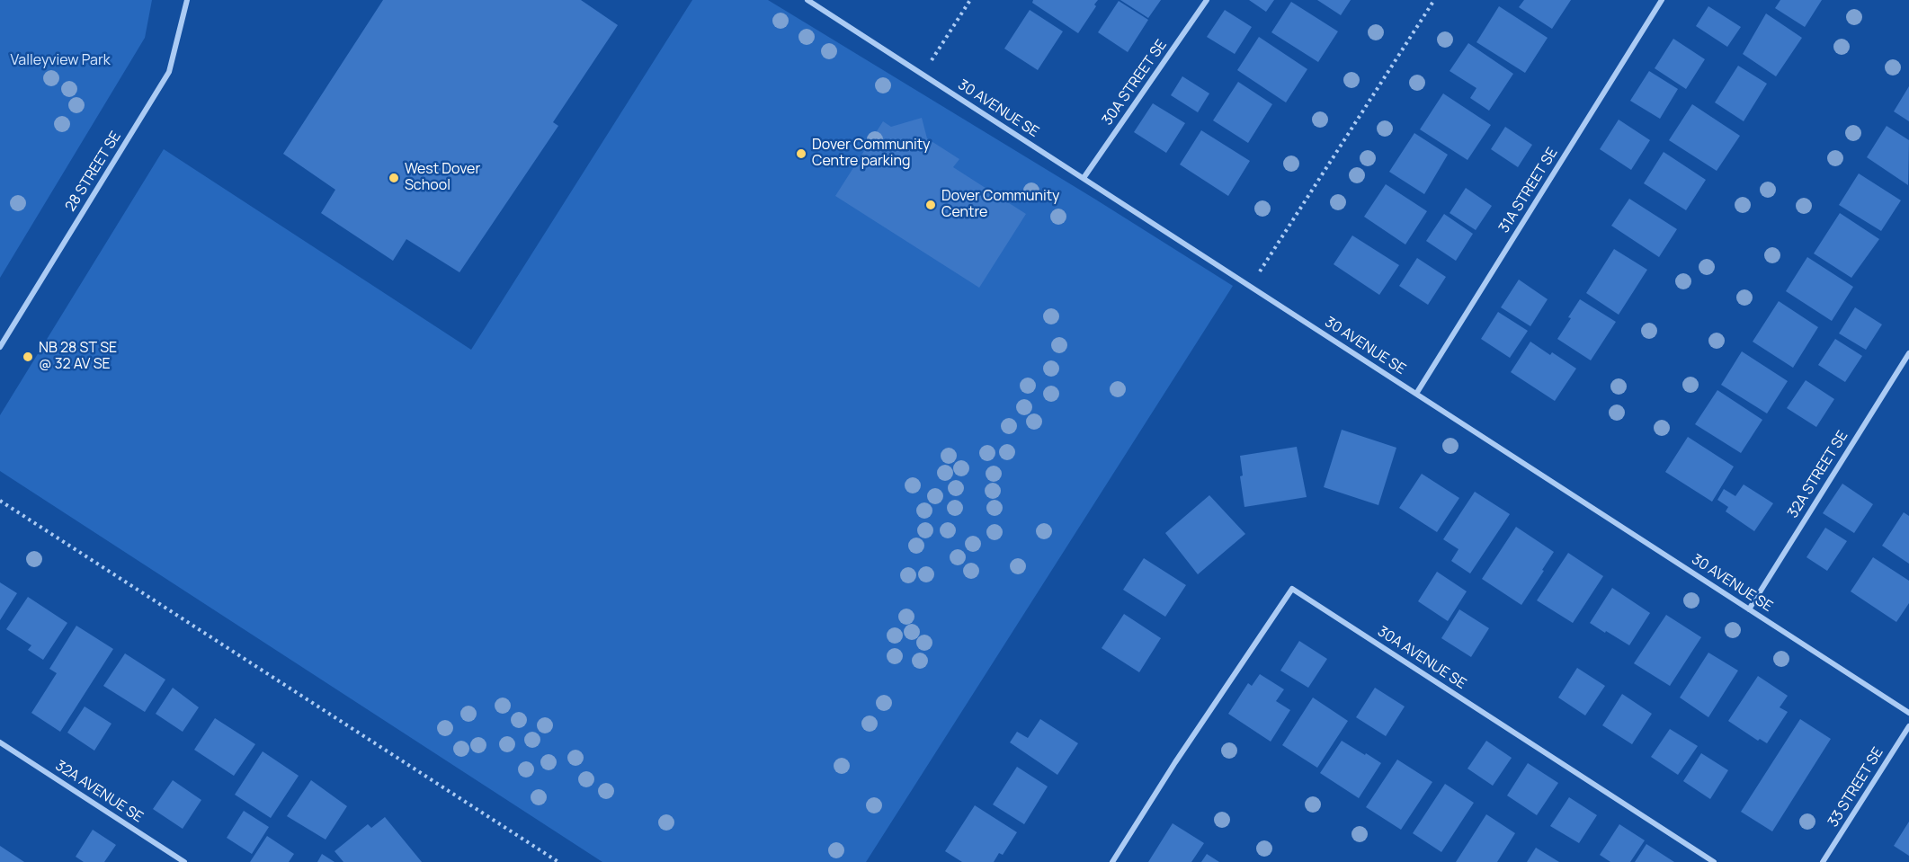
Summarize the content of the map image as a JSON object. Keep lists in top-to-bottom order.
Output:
{
  "streets": {
    "street": [
      "30A STREET SE",
      "30 AVENUE SE",
      "28 STREET SE",
      "31A STREET SE",
      "32A STREET SE",
      "30A AVENUE SE",
      "33 STREET SE",
      "32A AVENUE SE"
    ]
  },
  "crossings": [
    ["30A STREET SE", "30 AVENUE SE"],
    ["30 AVENUE SE", "31A STREET SE"],
    ["30 AVENUE SE", "32A STREET SE"]
  ],
  "parks": ["Valleyview Park"],
  "places": [
    "Dover Community Centre parking",
    "West Dover School",
    "Dover Community Centre",
    "NB 28 ST SE @ 32 AV SE"
  ]
}
